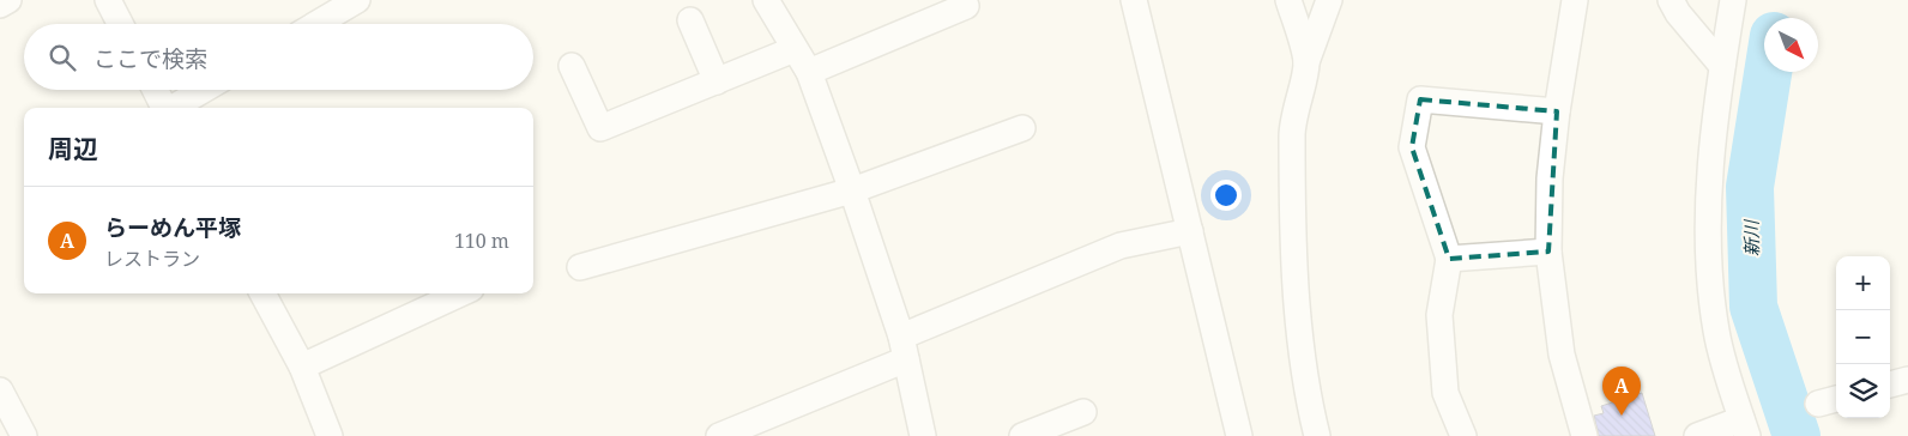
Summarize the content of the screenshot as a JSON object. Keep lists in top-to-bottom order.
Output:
{
  "water": ["新川"],
  "north": "bottom right",
  "page": {
    "search": "ここで検索",
    "heading": "周辺",
    "list": [
      {
        "mark": "A",
        "name": "らーめん平塚",
        "note": "レストラン",
        "value": "110 m"
      }
    ],
    "map_buttons": ["+", "−"],
    "pins": "A"
  }
}
